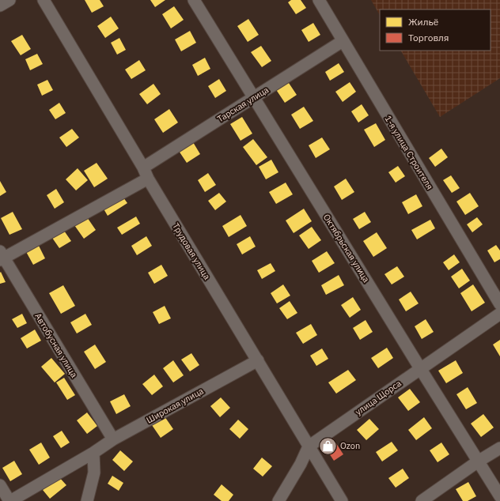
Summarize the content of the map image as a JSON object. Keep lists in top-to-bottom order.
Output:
{
  "streets": {
    "street": [
      "Тарская улица",
      "1-я улица Строителя",
      "Октябрьская улица",
      "Трудовая улица",
      "Автобусная улица",
      "улица Щорса",
      "Широкая улица"
    ]
  },
  "crossings": [
    ["Тарская улица", "1-я улица Строителя"],
    ["Тарская улица", "Октябрьская улица"],
    ["Тарская улица", "Трудовая улица"],
    ["Тарская улица", "Автобусная улица"],
    ["Октябрьская улица", "улица Щорса"],
    ["Трудовая улица", "улица Щорса"],
    ["Трудовая улица", "Широкая улица"],
    ["Автобусная улица", "Широкая улица"]
  ],
  "places": {
    "shop": ["Ozon"]
  },
  "legend": ["Жильё", "Торговля"]
}
